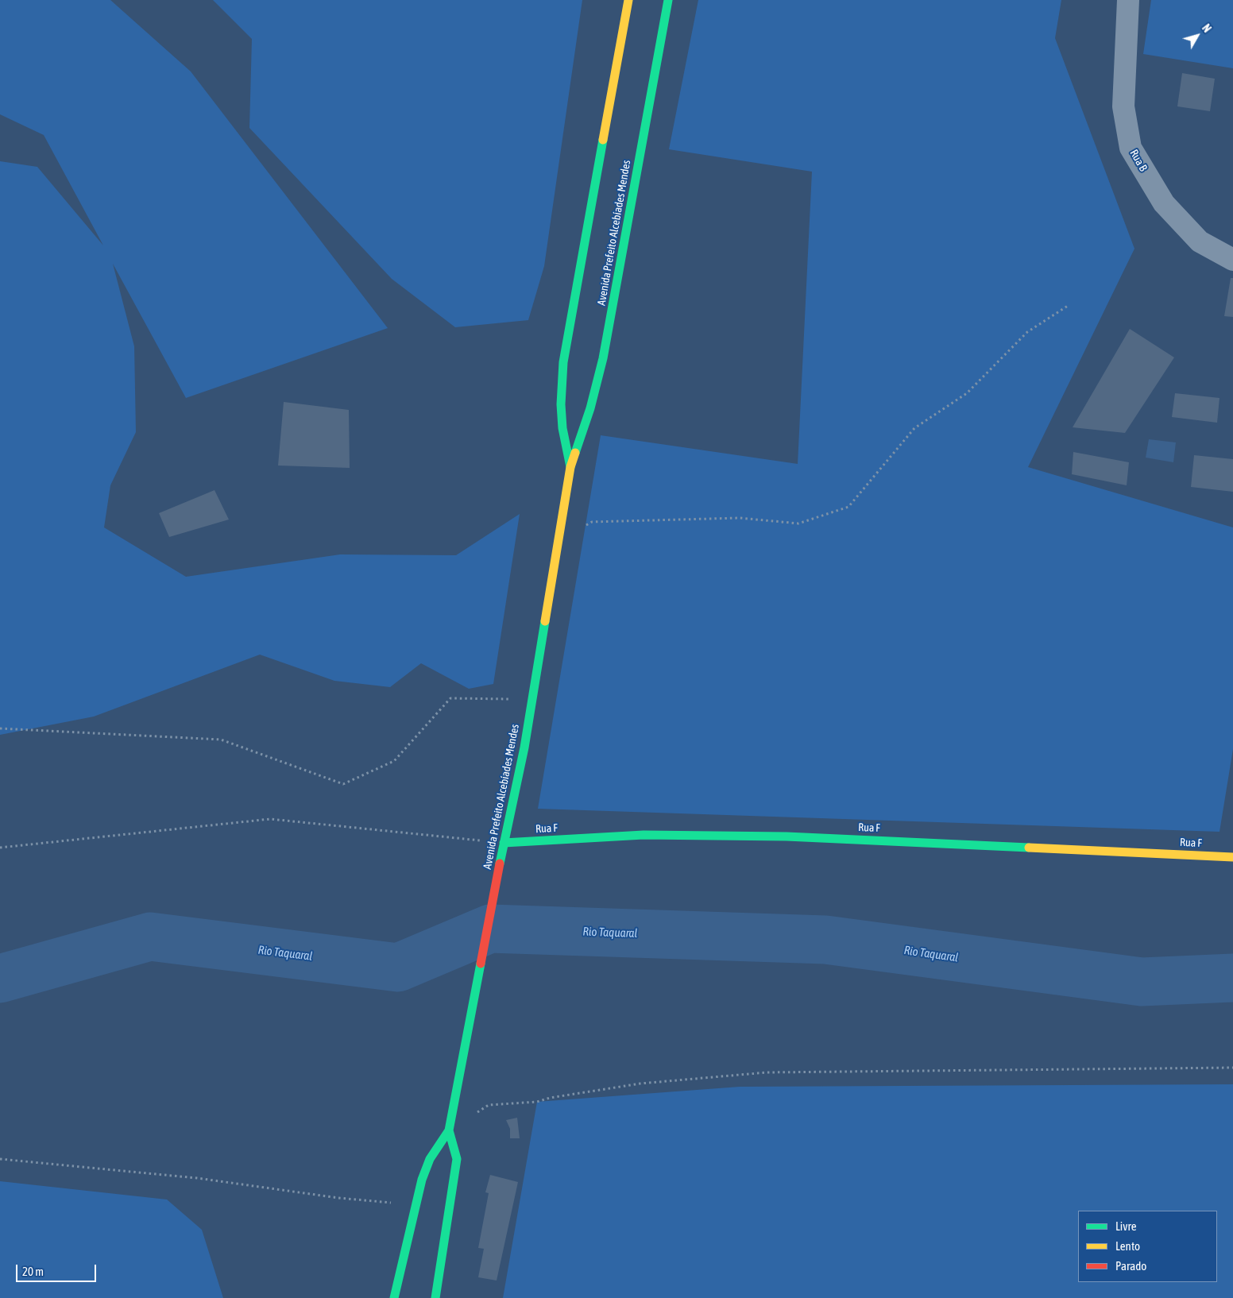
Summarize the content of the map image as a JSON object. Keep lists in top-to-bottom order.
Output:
{
  "streets": {
    "main road": ["Avenida Prefeito Alcebíades Mendes", "Rua F"],
    "street": ["Rua B"]
  },
  "crossings": [
    ["Avenida Prefeito Alcebíades Mendes", "Rua F"]
  ],
  "water": ["Rio Taquaral"],
  "legend": ["Livre", "Lento", "Parado"],
  "scale_bar": "20 m",
  "north": "top right"
}
